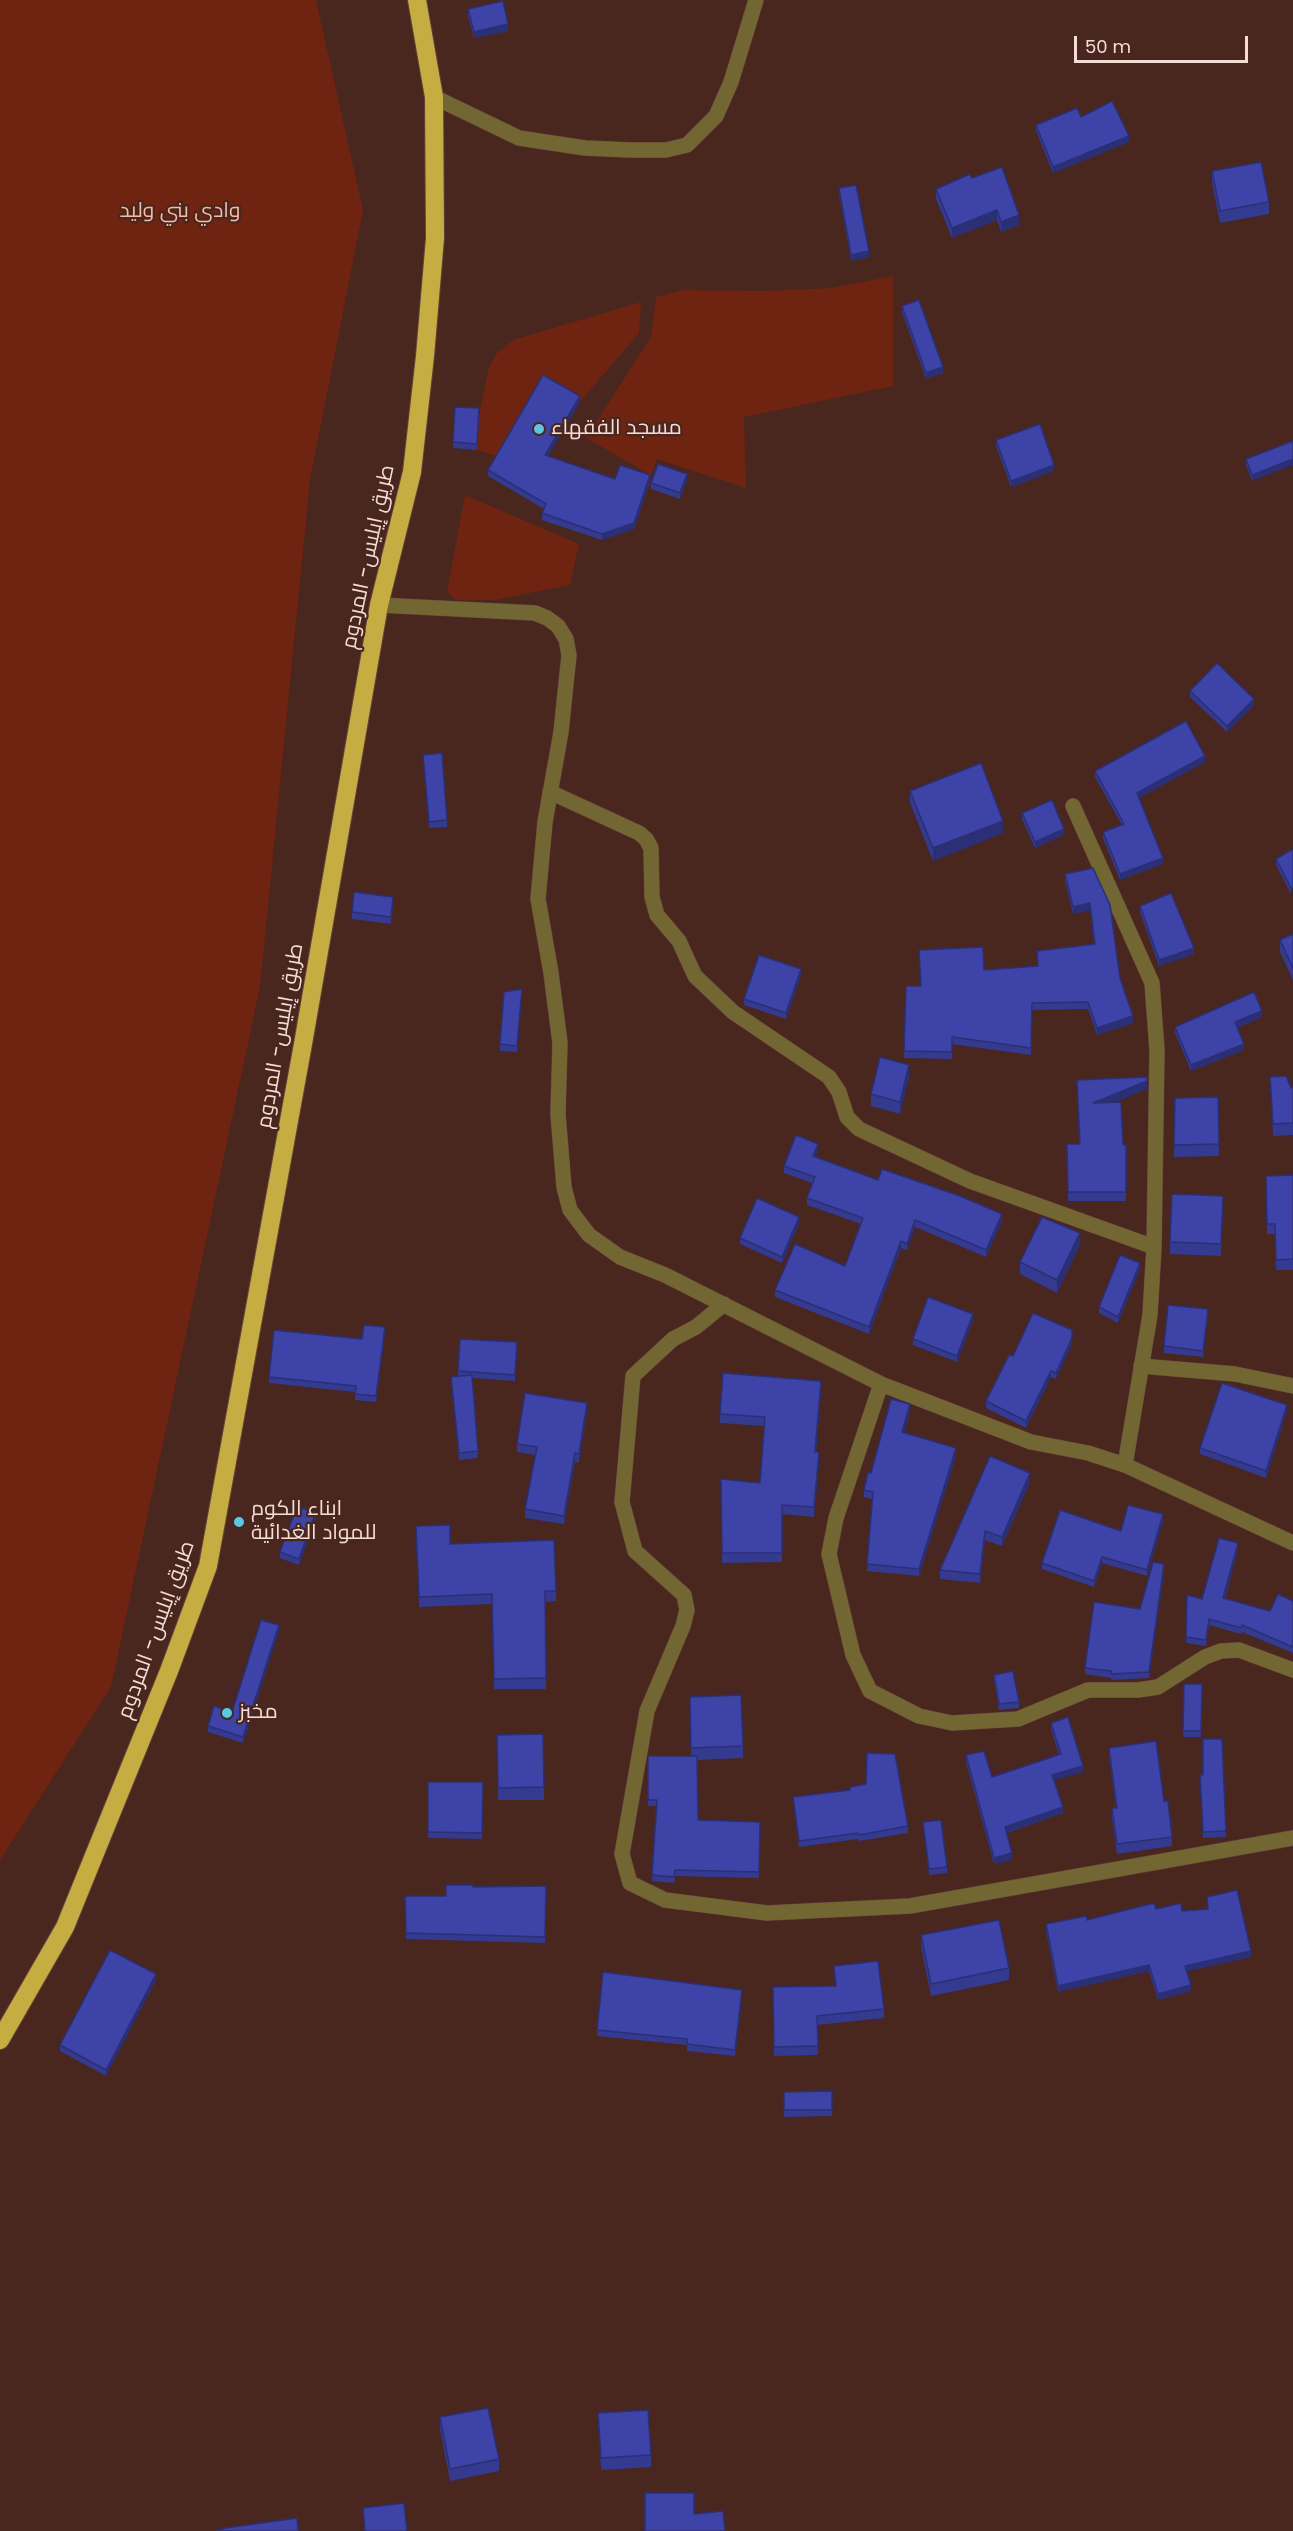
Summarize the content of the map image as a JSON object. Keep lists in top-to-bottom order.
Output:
{
  "streets": {
    "highway": ["طريق إيليس- المردوم"]
  },
  "parks": ["وادي بني وليد"],
  "places": ["مسجد الفقهاء", "ابناء الكوم للمواد الغدائية", "مخبز"],
  "scale_bar": "50 m"
}
